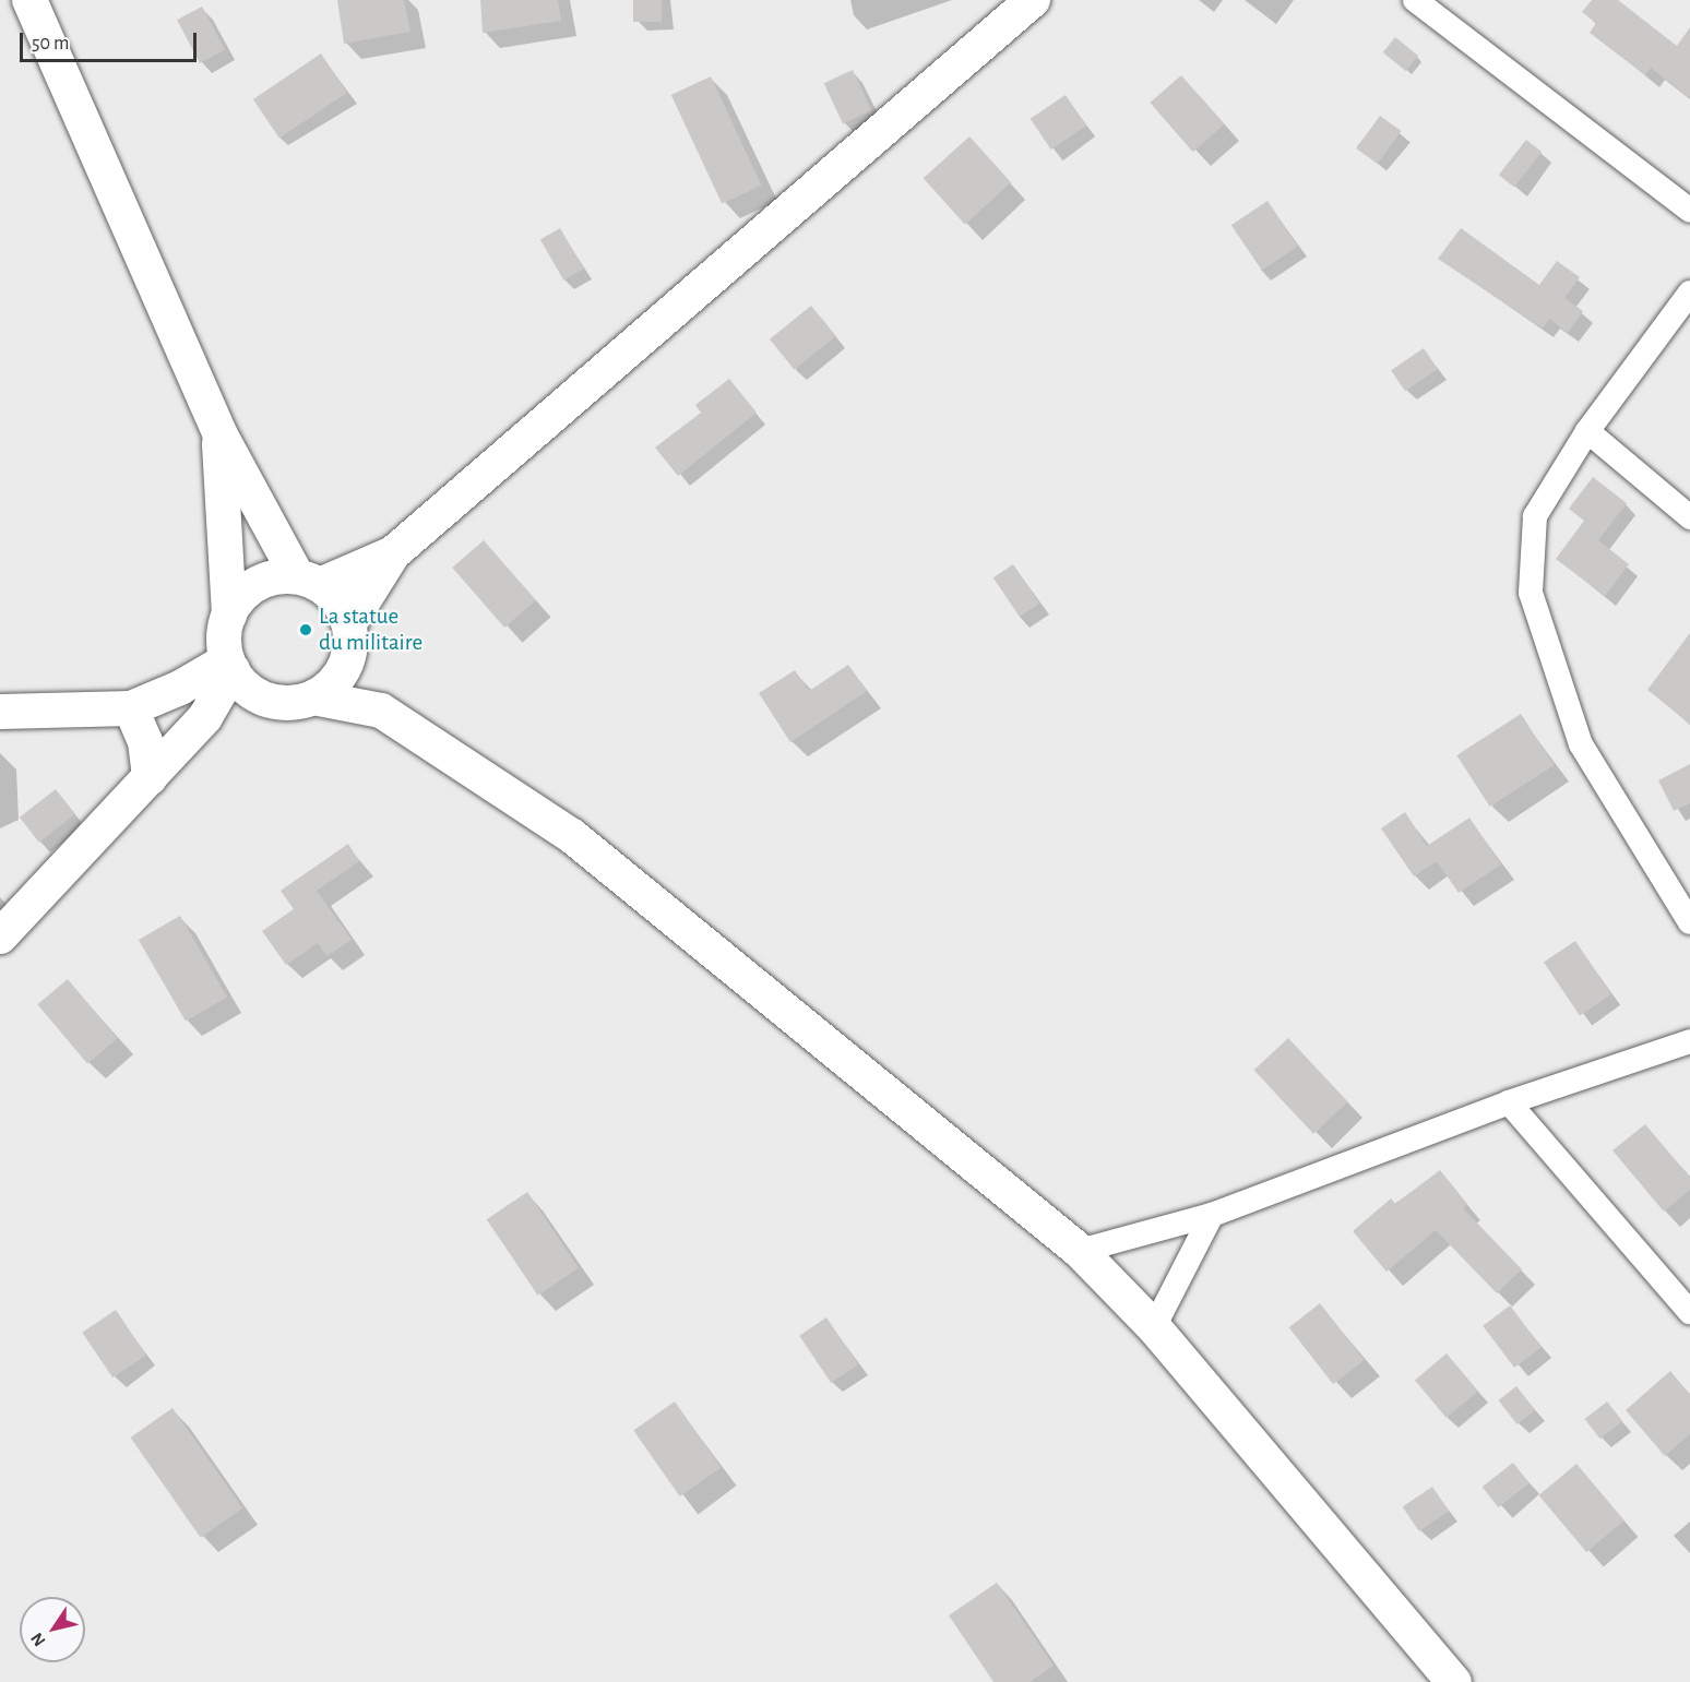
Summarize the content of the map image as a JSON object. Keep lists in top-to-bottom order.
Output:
{
  "places": ["La statue du militaire"],
  "scale_bar": "50 m",
  "north": "bottom left"
}
